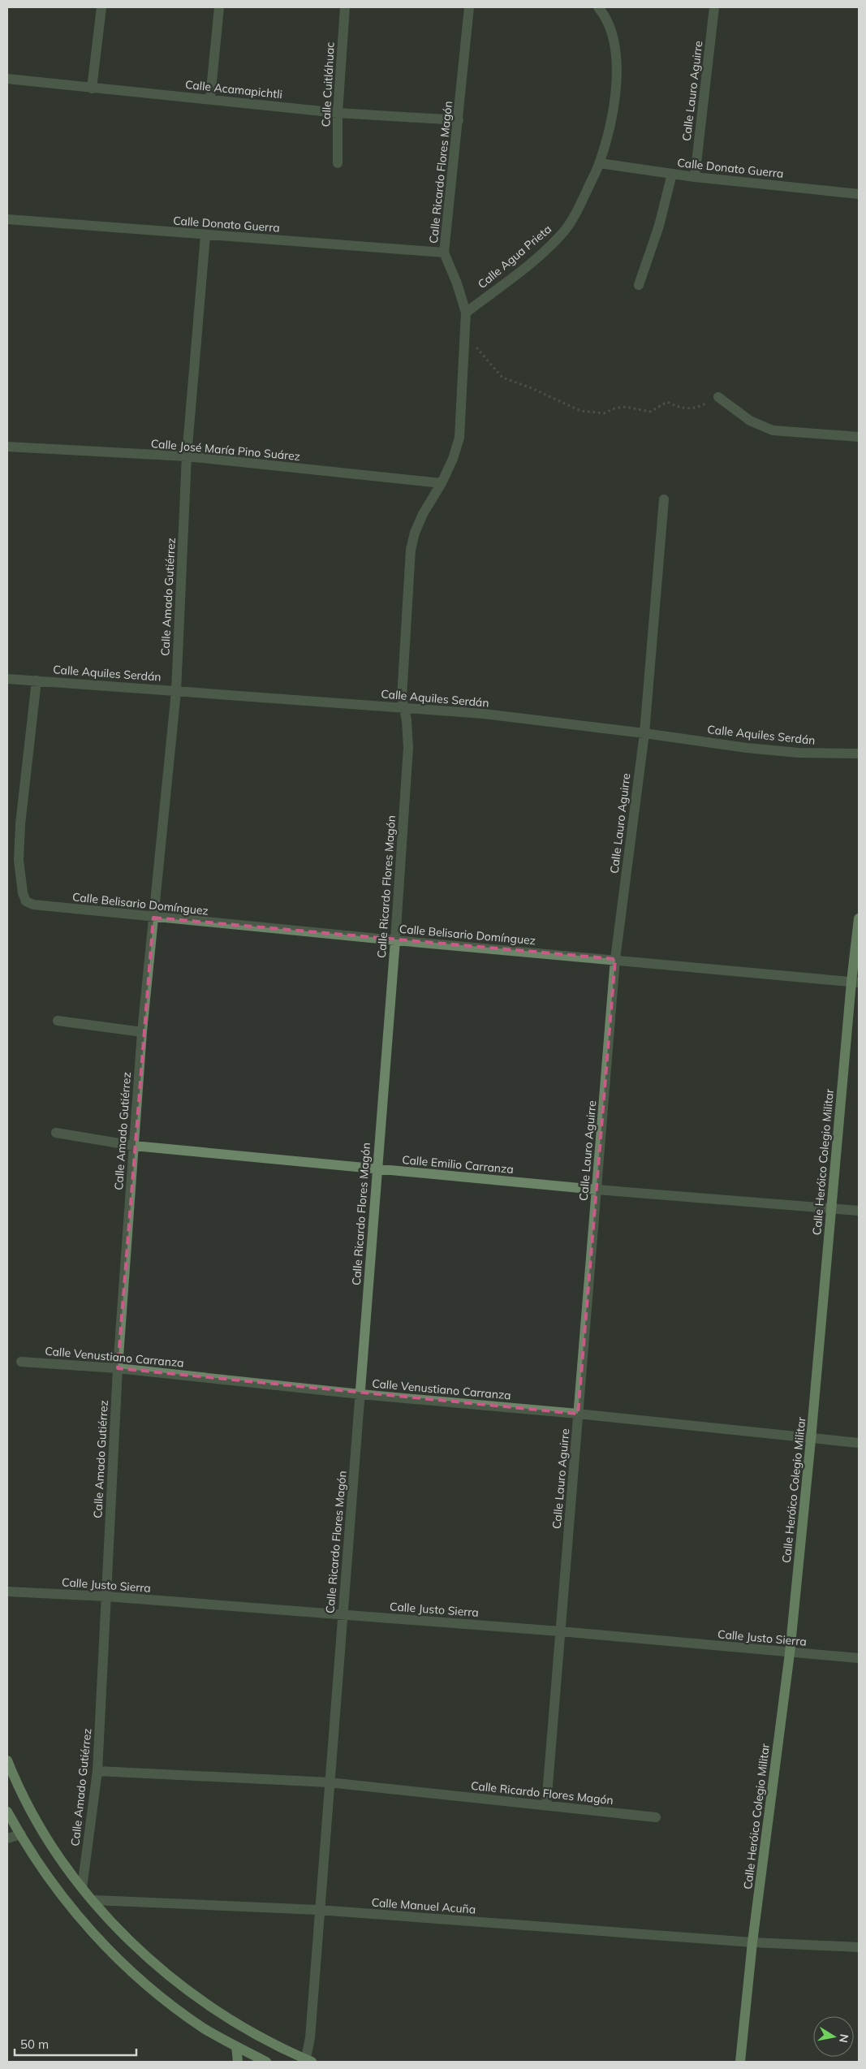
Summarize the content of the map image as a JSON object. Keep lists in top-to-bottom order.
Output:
{
  "streets": {
    "main road": ["Calle Heróico Colegio Militar"],
    "street": [
      "Calle Cuitláhuac",
      "Calle Acamapichtli",
      "Calle Lauro Aguirre",
      "Calle Donato Guerra",
      "Calle Ricardo Flores Magón",
      "Calle Agua Prieta",
      "Calle José María Pino Suárez",
      "Calle Amado Gutiérrez",
      "Calle Aquiles Serdán",
      "Calle Belisario Domínguez",
      "Calle Emilio Carranza",
      "Calle Venustiano Carranza",
      "Calle Justo Sierra",
      "Calle Manuel Acuña"
    ]
  },
  "crossings": [
    ["Calle Cuitláhuac", "Calle Acamapichtli"],
    ["Calle Acamapichtli", "Calle Ricardo Flores Magón"],
    ["Calle Lauro Aguirre", "Calle Donato Guerra"],
    ["Calle Lauro Aguirre", "Calle Ricardo Flores Magón"],
    ["Calle Lauro Aguirre", "Calle Aquiles Serdán"],
    ["Calle Lauro Aguirre", "Calle Belisario Domínguez"],
    ["Calle Lauro Aguirre", "Calle Emilio Carranza"],
    ["Calle Lauro Aguirre", "Calle Venustiano Carranza"],
    ["Calle Lauro Aguirre", "Calle Justo Sierra"],
    ["Calle Donato Guerra", "Calle Ricardo Flores Magón"],
    ["Calle Donato Guerra", "Calle Agua Prieta"],
    ["Calle Donato Guerra", "Calle Amado Gutiérrez"],
    ["Calle Ricardo Flores Magón", "Calle Agua Prieta"],
    ["Calle Ricardo Flores Magón", "Calle José María Pino Suárez"],
    ["Calle Ricardo Flores Magón", "Calle Amado Gutiérrez"],
    ["Calle Ricardo Flores Magón", "Calle Aquiles Serdán"],
    ["Calle Ricardo Flores Magón", "Calle Belisario Domínguez"],
    ["Calle Ricardo Flores Magón", "Calle Emilio Carranza"],
    ["Calle Ricardo Flores Magón", "Calle Venustiano Carranza"],
    ["Calle Ricardo Flores Magón", "Calle Justo Sierra"],
    ["Calle Ricardo Flores Magón", "Calle Manuel Acuña"],
    ["Calle José María Pino Suárez", "Calle Amado Gutiérrez"],
    ["Calle Amado Gutiérrez", "Calle Aquiles Serdán"],
    ["Calle Amado Gutiérrez", "Calle Belisario Domínguez"],
    ["Calle Amado Gutiérrez", "Calle Emilio Carranza"],
    ["Calle Amado Gutiérrez", "Calle Venustiano Carranza"],
    ["Calle Amado Gutiérrez", "Calle Justo Sierra"],
    ["Calle Aquiles Serdán", "Calle Belisario Domínguez"],
    ["Calle Belisario Domínguez", "Calle Heróico Colegio Militar"],
    ["Calle Heróico Colegio Militar", "Calle Emilio Carranza"],
    ["Calle Heróico Colegio Militar", "Calle Venustiano Carranza"],
    ["Calle Heróico Colegio Militar", "Calle Justo Sierra"],
    ["Calle Heróico Colegio Militar", "Calle Manuel Acuña"]
  ],
  "scale_bar": "50 m",
  "north": "right"
}
